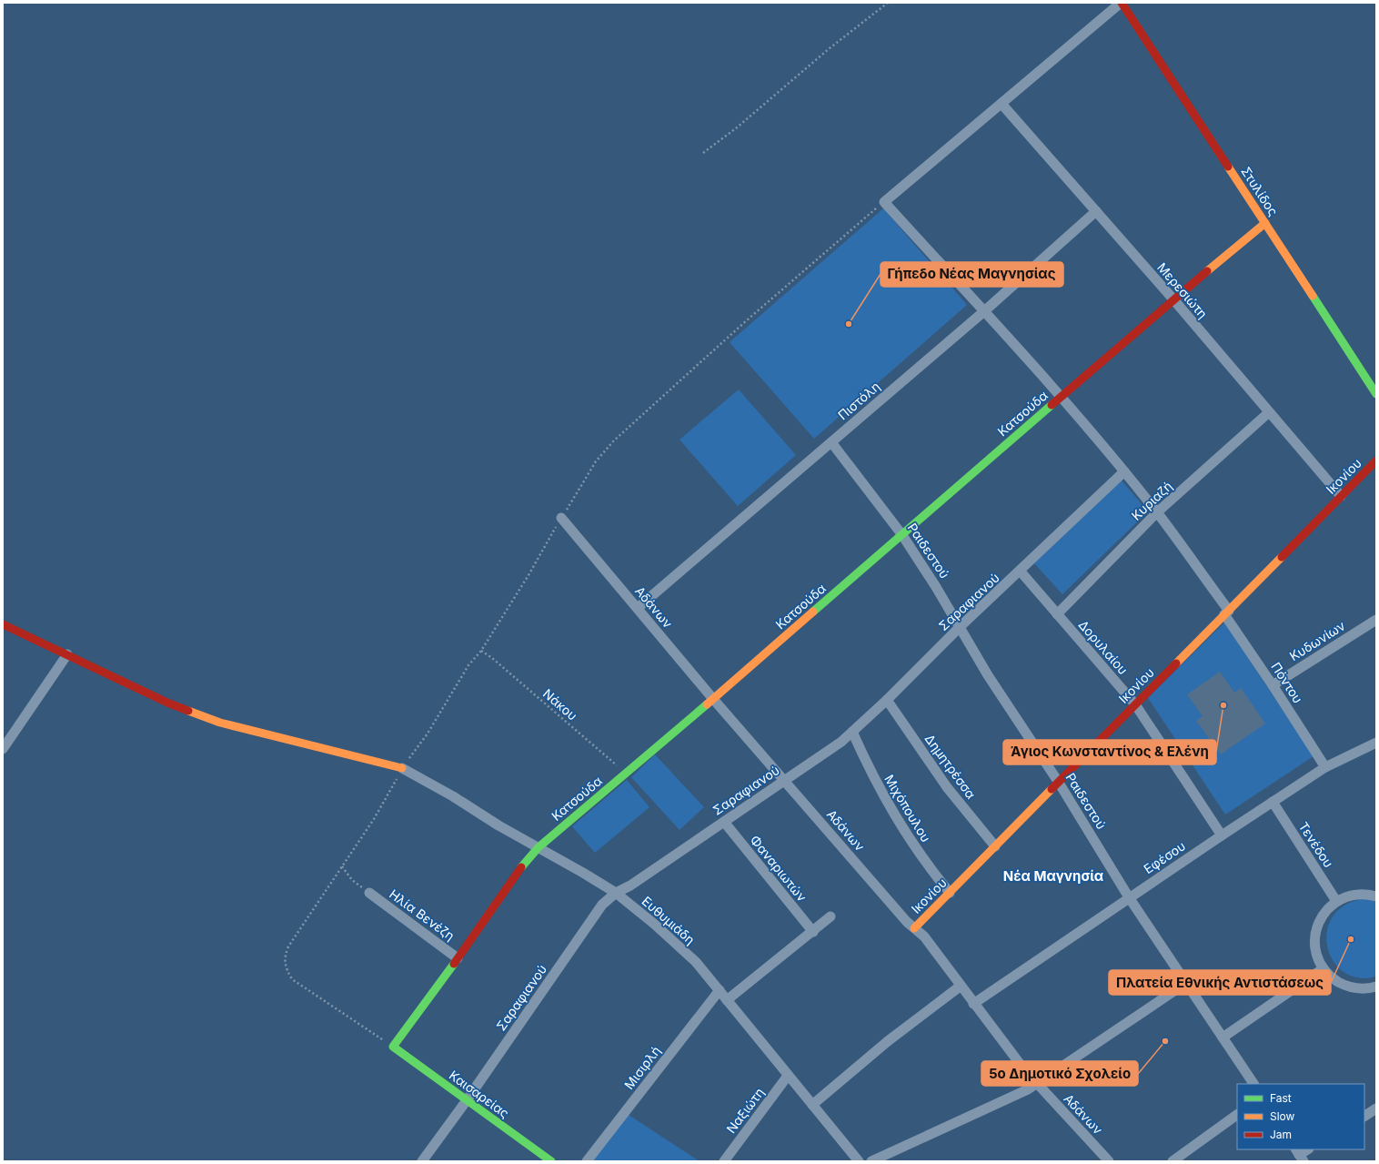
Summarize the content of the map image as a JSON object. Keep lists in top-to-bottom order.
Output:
{
  "streets": {
    "street": [
      "Στυλίδος",
      "Μερεσιώτη",
      "Πιστόλη",
      "Κατσούδα",
      "Ικονίου",
      "Κυριαζή",
      "Ραιδεστού",
      "Σαραφιανού",
      "Αδάνων",
      "Κυδωνίων",
      "Δορυλαίου",
      "Πόντου",
      "Δημητρέσσα",
      "Μιχόπουλου",
      "Τενέδου",
      "Εφέσου",
      "Φαναριωτών",
      "Ηλία Βενέζη",
      "Ευθυμιάδη",
      "Μισιρλή",
      "Καισαρείας",
      "Ναξιώτη"
    ],
    "path": ["Νάκου"]
  },
  "crossings": [
    ["Στυλίδος", "Κατσούδα"],
    ["Μερεσιώτη", "Πιστόλη"],
    ["Μερεσιώτη", "Κατσούδα"],
    ["Μερεσιώτη", "Ικονίου"],
    ["Μερεσιώτη", "Κυριαζή"],
    ["Πιστόλη", "Ραιδεστού"],
    ["Πιστόλη", "Αδάνων"],
    ["Πιστόλη", "Πόντου"],
    ["Κατσούδα", "Ραιδεστού"],
    ["Κατσούδα", "Αδάνων"],
    ["Κατσούδα", "Πόντου"],
    ["Κατσούδα", "Νάκου"],
    ["Κατσούδα", "Ηλία Βενέζη"],
    ["Κατσούδα", "Ευθυμιάδη"],
    ["Κατσούδα", "Καισαρείας"],
    ["Ικονίου", "Ραιδεστού"],
    ["Ικονίου", "Αδάνων"],
    ["Ικονίου", "Δορυλαίου"],
    ["Ικονίου", "Πόντου"],
    ["Ικονίου", "Δημητρέσσα"],
    ["Ικονίου", "Μιχόπουλου"],
    ["Κυριαζή", "Δορυλαίου"],
    ["Κυριαζή", "Πόντου"],
    ["Ραιδεστού", "Σαραφιανού"],
    ["Ραιδεστού", "Εφέσου"],
    ["Σαραφιανού", "Αδάνων"],
    ["Σαραφιανού", "Δορυλαίου"],
    ["Σαραφιανού", "Πόντου"],
    ["Σαραφιανού", "Δημητρέσσα"],
    ["Σαραφιανού", "Μιχόπουλου"],
    ["Σαραφιανού", "Φαναριωτών"],
    ["Σαραφιανού", "Ευθυμιάδη"],
    ["Σαραφιανού", "Καισαρείας"],
    ["Αδάνων", "Εφέσου"],
    ["Κυδωνίων", "Πόντου"],
    ["Δορυλαίου", "Εφέσου"],
    ["Πόντου", "Εφέσου"],
    ["Τενέδου", "Εφέσου"],
    ["Ευθυμιάδη", "Μισιρλή"],
    ["Ευθυμιάδη", "Ναξιώτη"]
  ],
  "districts": ["Νέα Μαγνησία"],
  "places": [
    "Γήπεδο Νέας Μαγνησίας",
    "Άγιος Κωνσταντίνος & Ελένη",
    "Πλατεία Εθνικής Αντιστάσεως",
    "5ο Δημοτικό Σχολείο"
  ],
  "legend": ["Fast", "Slow", "Jam"]
}
